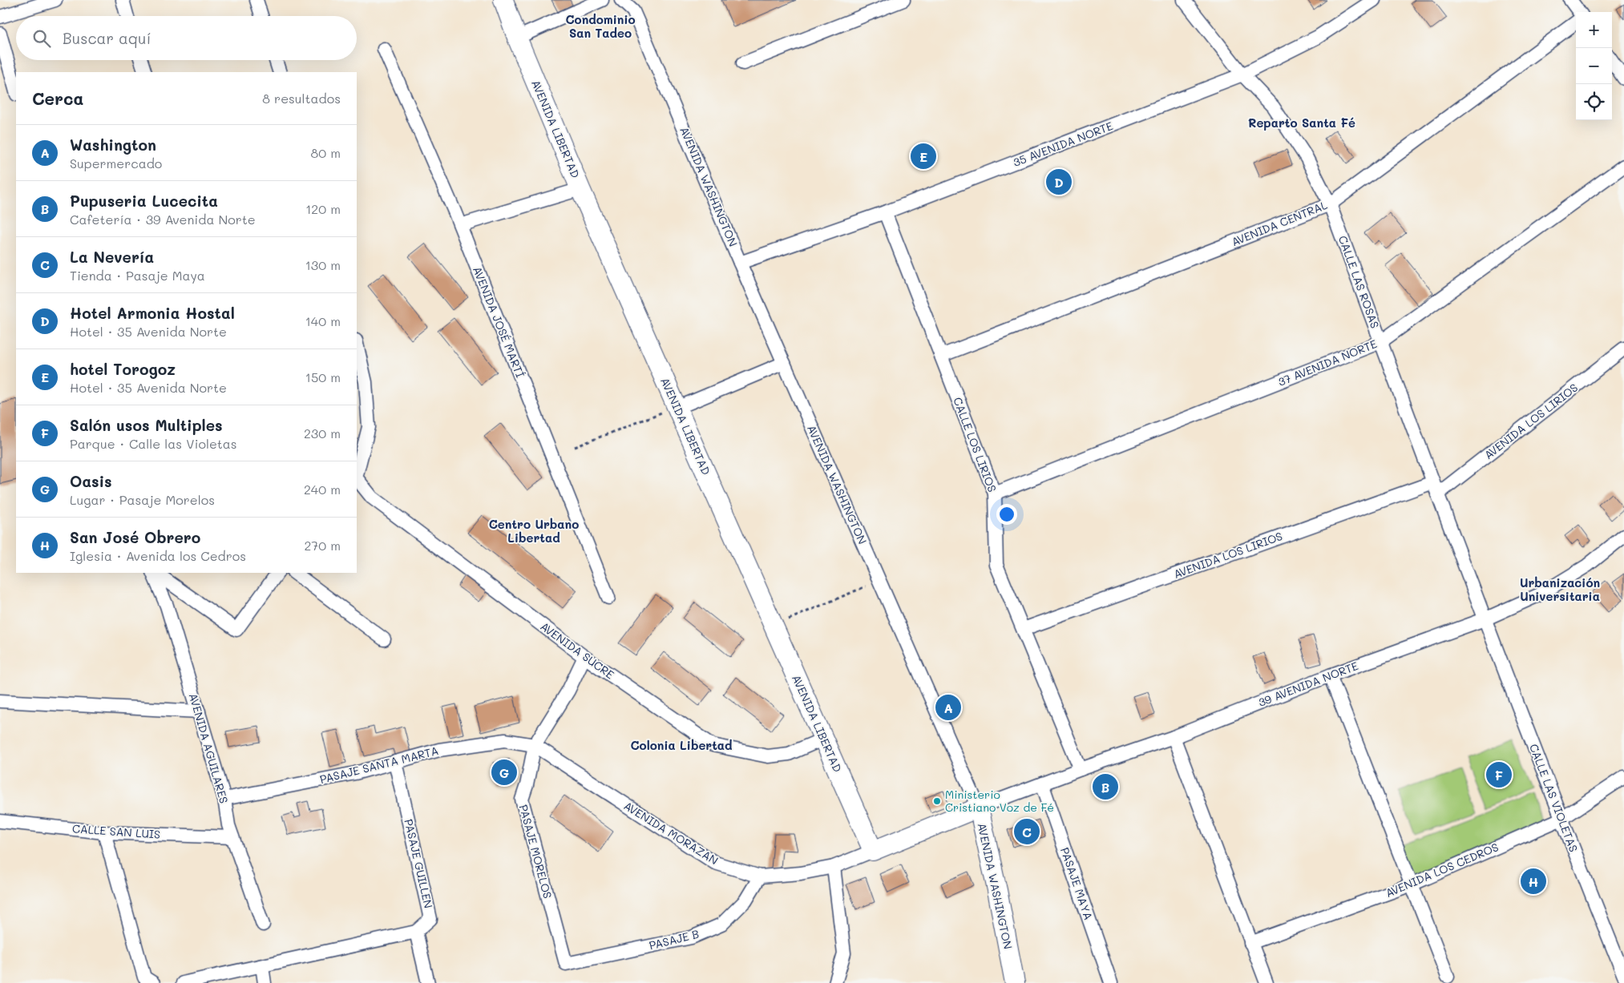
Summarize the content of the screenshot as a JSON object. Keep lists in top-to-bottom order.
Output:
{
  "streets": {
    "main road": ["AVENIDA LIBERTAD", "AVENIDA WASHINGTON", "AVENIDA MORAZAN"],
    "street": [
      "35 AVENIDA NORTE",
      "AVENIDA CENTRAL",
      "CALLE LAS ROSAS",
      "AVENIDA JOSÉ MARTÍ",
      "37 AVENIDA NORTE",
      "AVENIDA LOS LIRIOS",
      "CALLE LOS LIRIOS",
      "AVENIDA SUCRE",
      "39 AVENIDA NORTE",
      "AVENIDA AGUILARES",
      "PASAJE SANTA MARTA",
      "CALLE LAS VIOLETAS",
      "CALLE SAN LUIS",
      "PASAJE MORELOS",
      "PASAJE GUILLEN",
      "AVENIDA LOS CEDROS",
      "PASAJE MAYA",
      "PASAJE B"
    ]
  },
  "crossings": [
    ["AVENIDA LIBERTAD", "AVENIDA SUCRE"],
    ["AVENIDA LIBERTAD", "AVENIDA MORAZAN"],
    ["35 AVENIDA NORTE", "AVENIDA WASHINGTON"],
    ["35 AVENIDA NORTE", "CALLE LAS ROSAS"],
    ["35 AVENIDA NORTE", "CALLE LOS LIRIOS"],
    ["AVENIDA WASHINGTON", "39 AVENIDA NORTE"],
    ["AVENIDA WASHINGTON", "AVENIDA MORAZAN"],
    ["AVENIDA CENTRAL", "CALLE LAS ROSAS"],
    ["AVENIDA CENTRAL", "CALLE LOS LIRIOS"],
    ["CALLE LAS ROSAS", "37 AVENIDA NORTE"],
    ["CALLE LAS ROSAS", "AVENIDA LOS LIRIOS"],
    ["CALLE LAS ROSAS", "39 AVENIDA NORTE"],
    ["CALLE LAS ROSAS", "CALLE LAS VIOLETAS"],
    ["37 AVENIDA NORTE", "CALLE LOS LIRIOS"],
    ["AVENIDA LOS LIRIOS", "CALLE LOS LIRIOS"],
    ["CALLE LOS LIRIOS", "39 AVENIDA NORTE"],
    ["AVENIDA SUCRE", "PASAJE MORELOS"],
    ["39 AVENIDA NORTE", "CALLE LAS VIOLETAS"],
    ["39 AVENIDA NORTE", "AVENIDA MORAZAN"],
    ["39 AVENIDA NORTE", "PASAJE MAYA"],
    ["AVENIDA AGUILARES", "PASAJE SANTA MARTA"],
    ["AVENIDA AGUILARES", "CALLE SAN LUIS"],
    ["PASAJE SANTA MARTA", "AVENIDA MORAZAN"],
    ["PASAJE SANTA MARTA", "PASAJE MORELOS"],
    ["PASAJE SANTA MARTA", "PASAJE GUILLEN"],
    ["CALLE LAS VIOLETAS", "AVENIDA LOS CEDROS"],
    ["AVENIDA MORAZAN", "PASAJE MORELOS"],
    ["AVENIDA MORAZAN", "PASAJE B"],
    ["PASAJE MORELOS", "PASAJE B"]
  ],
  "districts": [
    "Condominio San Tadeo",
    "Reparto Santa Fé",
    "Centro Urbano Libertad",
    "Urbanización Universitaria",
    "Colonia Libertad"
  ],
  "places": ["Ministerio Cristiano Voz de Fé"],
  "page": {
    "map_buttons": ["+", "−"],
    "search": "Buscar aquí",
    "heading": ["Cerca", "8 resultados"],
    "list": [
      {
        "mark": "A",
        "name": "Washington",
        "note": "Supermercado",
        "value": "80 m"
      },
      {
        "mark": "B",
        "name": "Pupuseria Lucecita",
        "note": "Cafetería · 39 Avenida Norte",
        "value": "120 m"
      },
      {
        "mark": "C",
        "name": "La Nevería",
        "note": "Tienda · Pasaje Maya",
        "value": "130 m"
      },
      {
        "mark": "D",
        "name": "Hotel Armonia Hostal",
        "note": "Hotel · 35 Avenida Norte",
        "value": "140 m"
      },
      {
        "mark": "E",
        "name": "hotel Torogoz",
        "note": "Hotel · 35 Avenida Norte",
        "value": "150 m"
      },
      {
        "mark": "F",
        "name": "Salón usos Multiples",
        "note": "Parque · Calle las Violetas",
        "value": "230 m"
      },
      {
        "mark": "G",
        "name": "Oasis",
        "note": "Lugar · Pasaje Morelos",
        "value": "240 m"
      },
      {
        "mark": "H",
        "name": "San José Obrero",
        "note": "Iglesia · Avenida los Cedros",
        "value": "270 m"
      }
    ],
    "pins": [
      "E",
      "D",
      "A",
      "G",
      "F",
      "B",
      "C",
      "H"
    ]
  }
}
